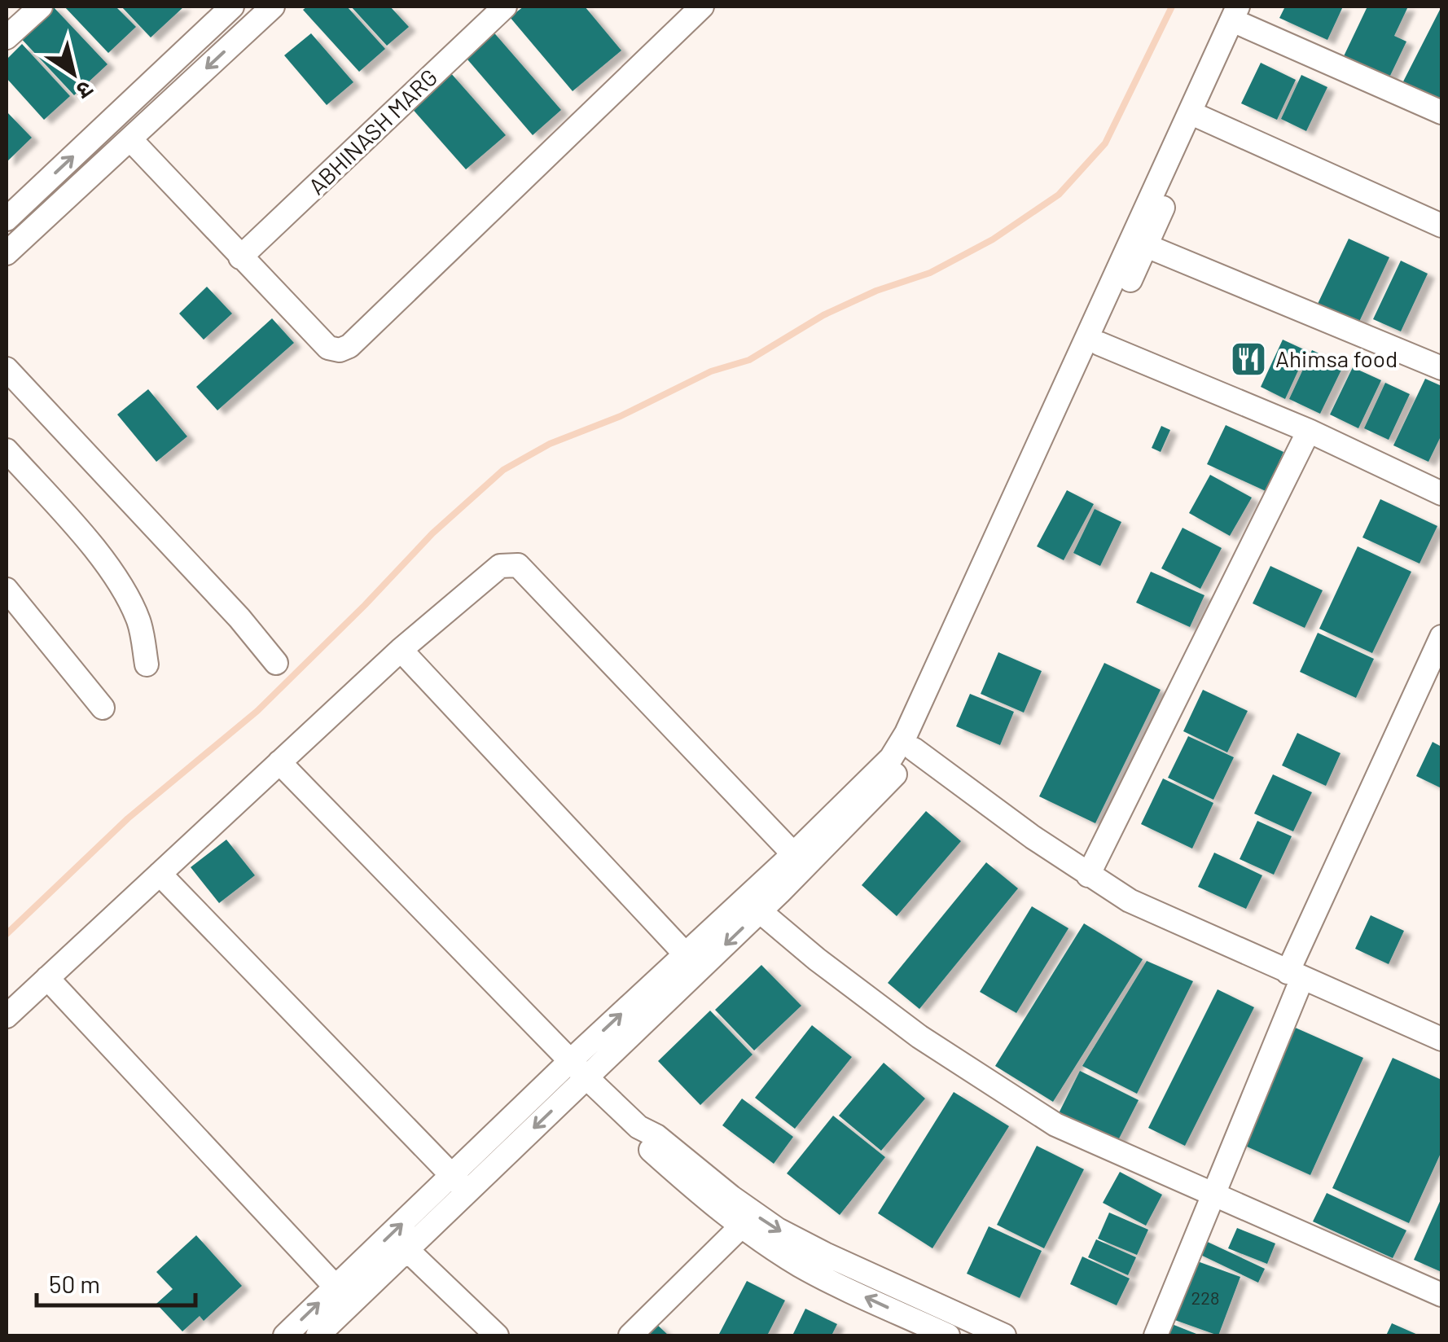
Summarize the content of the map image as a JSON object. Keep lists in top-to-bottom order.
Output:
{
  "streets": {
    "street": ["ABHINASH MARG"]
  },
  "places": {
    "restaurant": ["Ahimsa food"]
  },
  "house_numbers": ["228"],
  "scale_bar": "50 m",
  "north": "bottom right"
}
